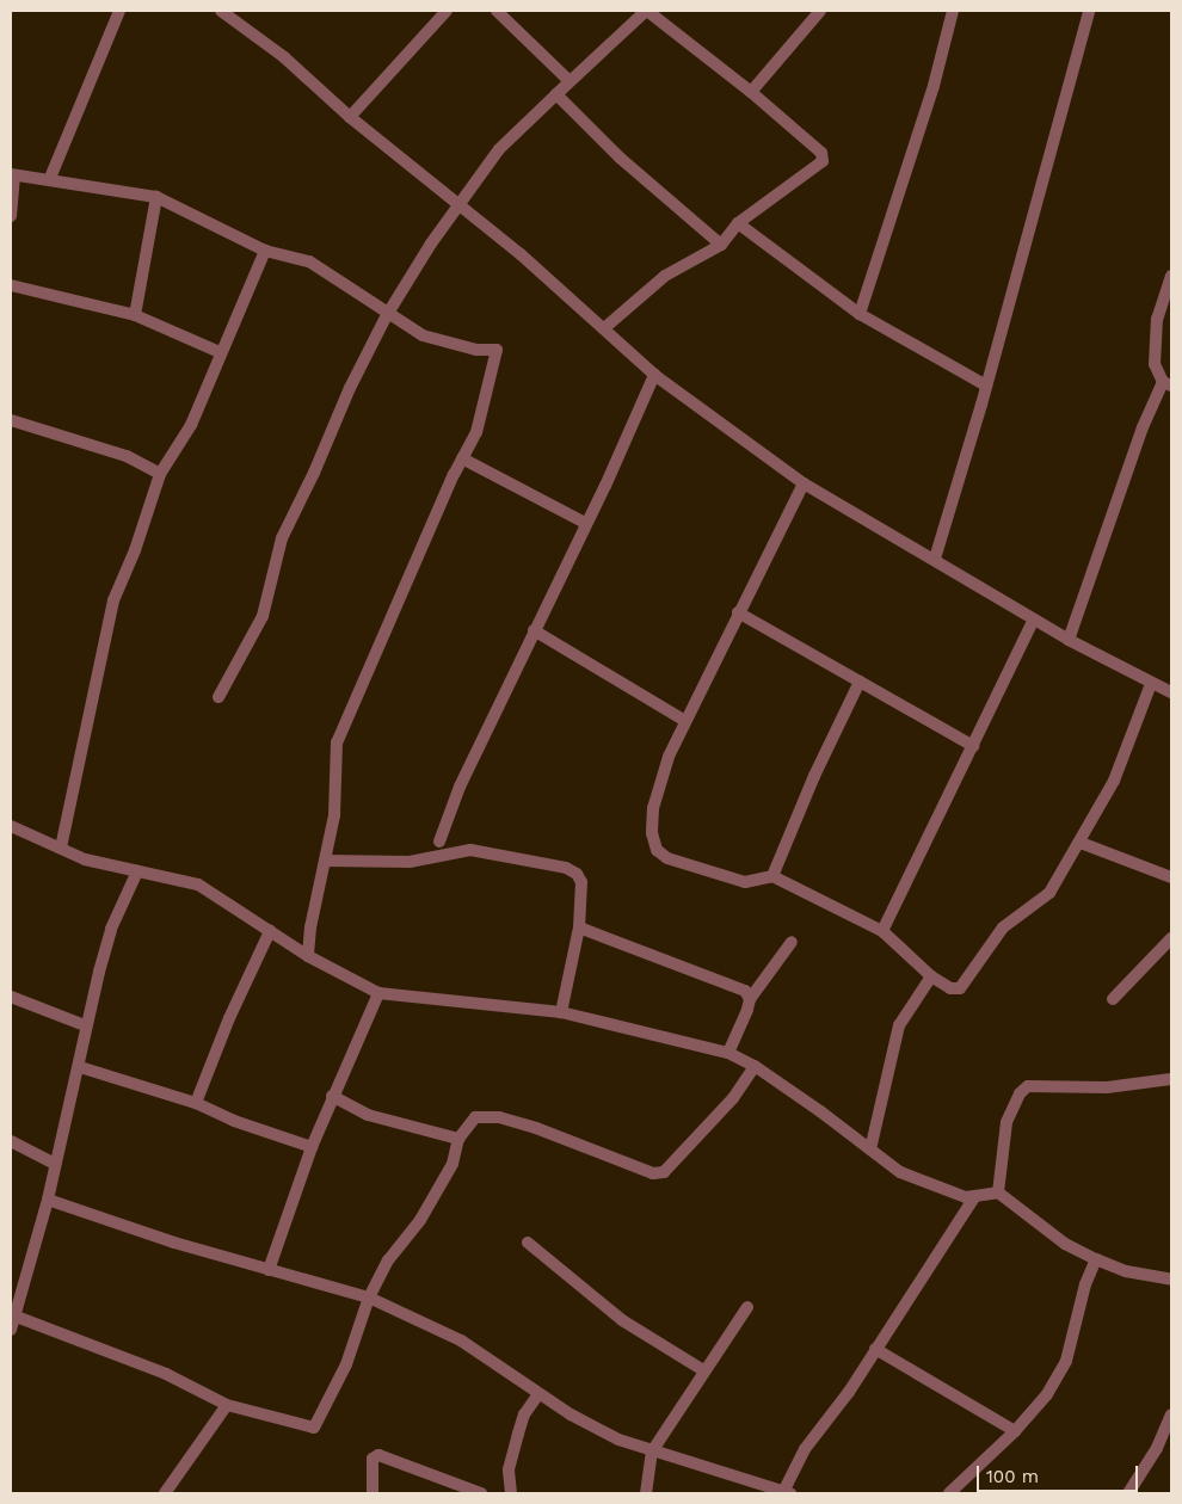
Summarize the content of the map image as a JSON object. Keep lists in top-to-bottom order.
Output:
{
  "scale_bar": "100 m"
}
